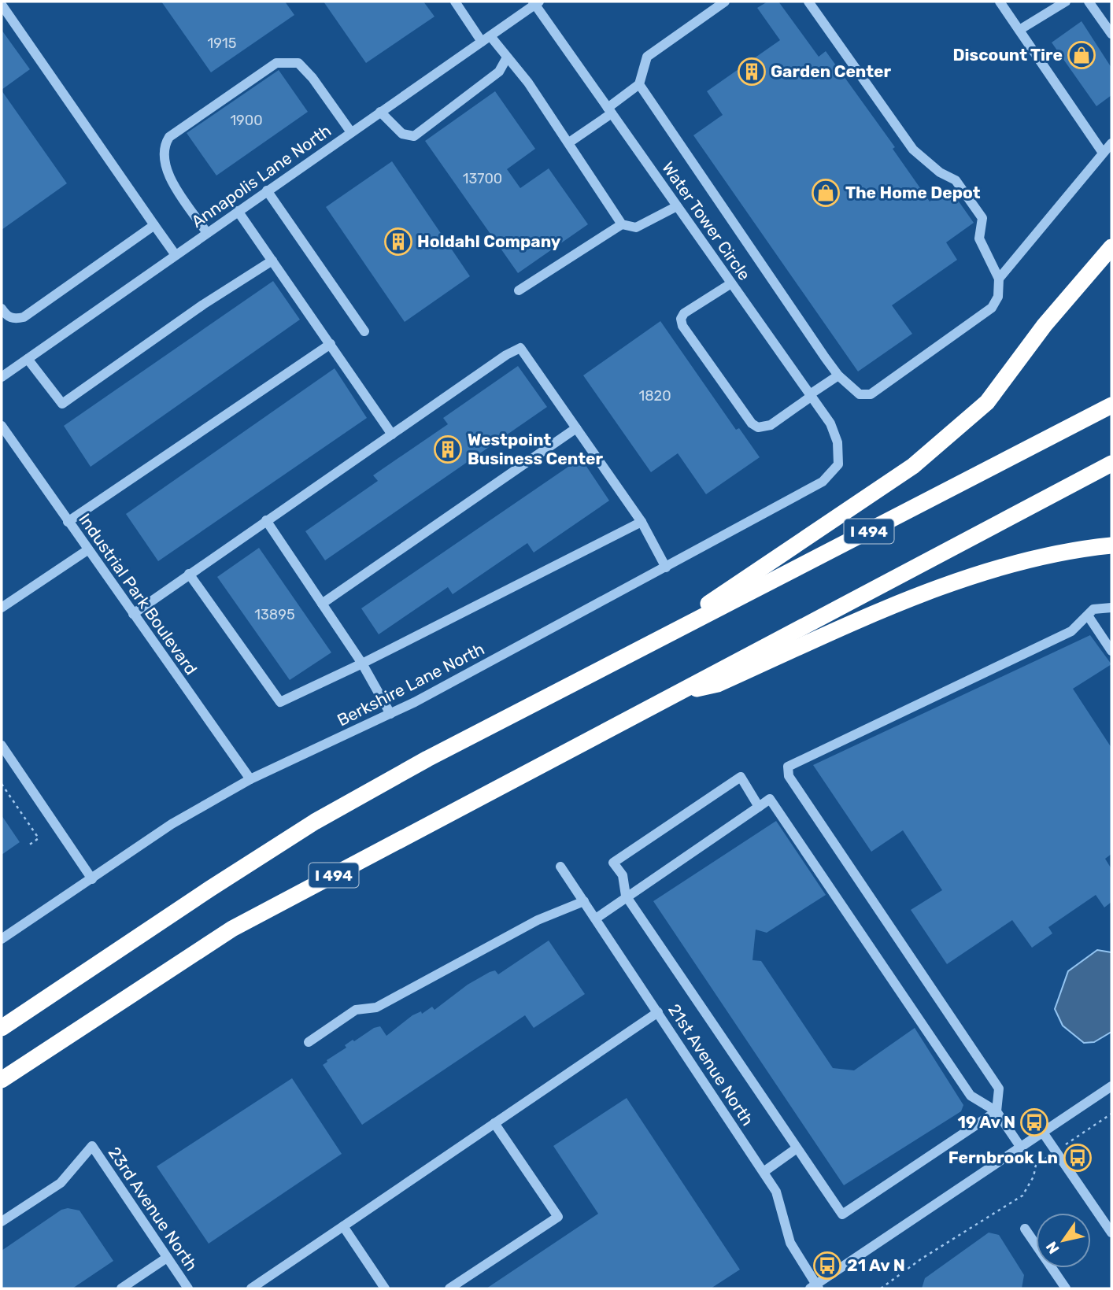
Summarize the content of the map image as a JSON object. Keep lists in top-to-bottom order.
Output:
{
  "streets": {
    "highway": ["I 494"],
    "street": [
      "Annapolis Lane North",
      "Water Tower Circle",
      "Industrial Park Boulevard",
      "Berkshire Lane North",
      "21st Avenue North",
      "23rd Avenue North"
    ]
  },
  "crossings": [
    ["Annapolis Lane North", "Water Tower Circle"],
    ["Water Tower Circle", "Berkshire Lane North"],
    ["Industrial Park Boulevard", "Berkshire Lane North"]
  ],
  "places": {
    "shop": ["Discount Tire", "The Home Depot"],
    "building": ["Garden Center", "Holdahl Company", "Westpoint Business Center"],
    "bus stop": ["19 Av N", "Fernbrook Ln", "21 Av N"]
  },
  "house_numbers": [
    "1915",
    "1900",
    "13700",
    "1820",
    "13895"
  ],
  "north": "bottom left"
}
